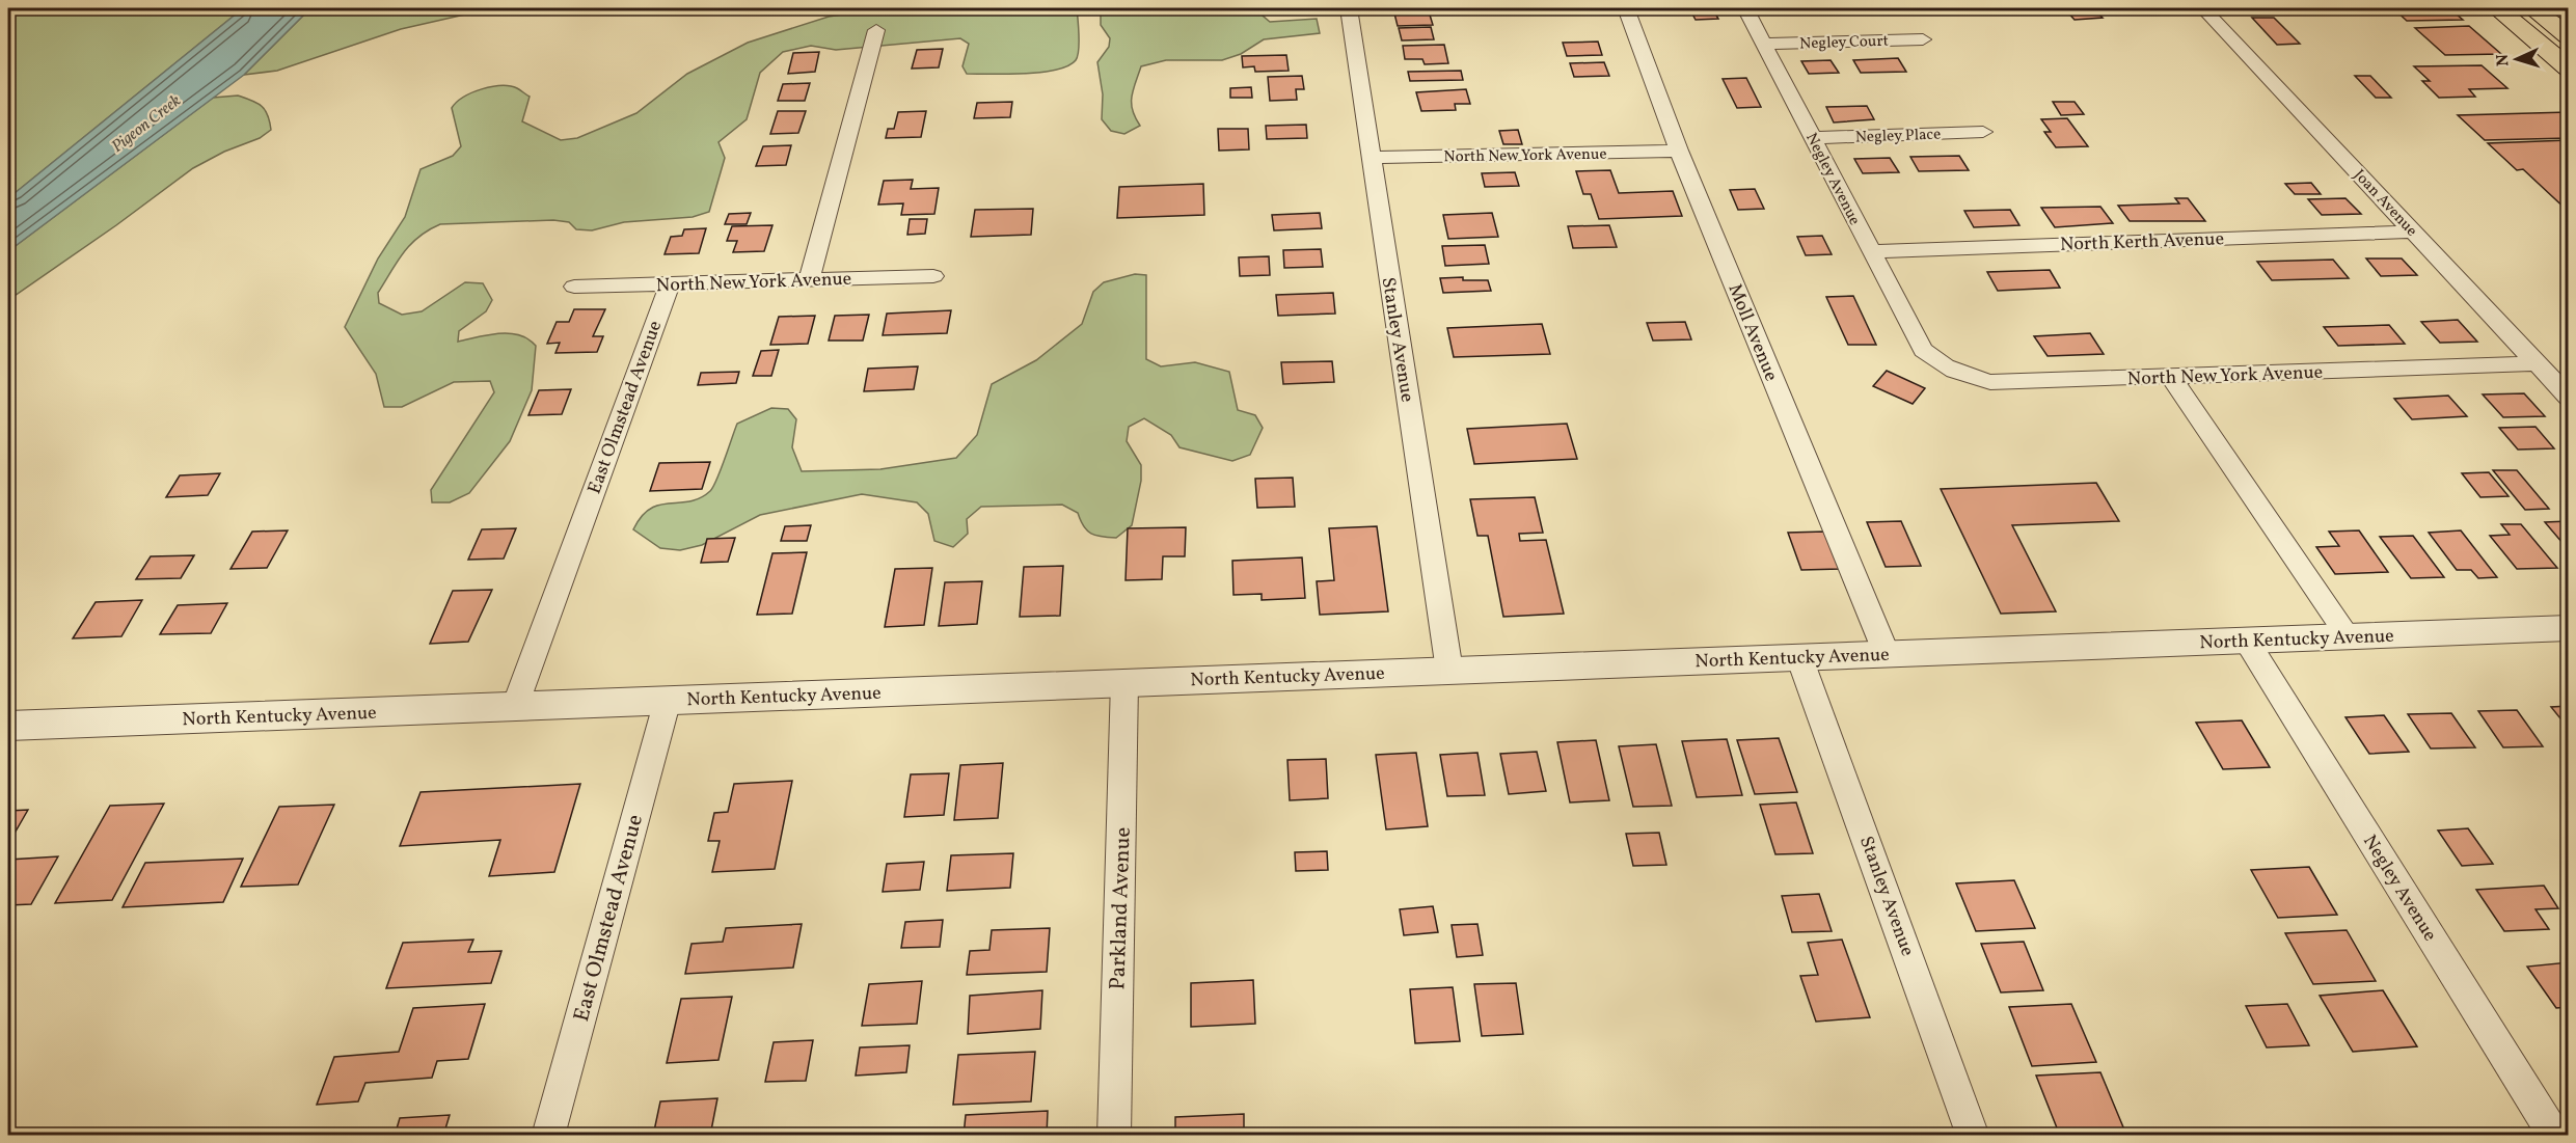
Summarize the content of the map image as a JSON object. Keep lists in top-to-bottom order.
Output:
{
  "streets": {
    "street": [
      "Negley Court",
      "Negley Place",
      "North New York Avenue",
      "Negley Avenue",
      "Joan Avenue",
      "North Kerth Avenue",
      "Moll Avenue",
      "Stanley Avenue",
      "East Olmstead Avenue",
      "North Kentucky Avenue",
      "Parkland Avenue"
    ]
  },
  "crossings": [
    ["Negley Court", "Negley Avenue"],
    ["Negley Place", "Negley Avenue"],
    ["North New York Avenue", "Negley Avenue"],
    ["North New York Avenue", "Joan Avenue"],
    ["North New York Avenue", "Moll Avenue"],
    ["North New York Avenue", "Stanley Avenue"],
    ["North New York Avenue", "East Olmstead Avenue"],
    ["Negley Avenue", "North Kerth Avenue"],
    ["Negley Avenue", "North Kentucky Avenue"],
    ["Joan Avenue", "North Kerth Avenue"],
    ["Moll Avenue", "North Kentucky Avenue"],
    ["Stanley Avenue", "North Kentucky Avenue"],
    ["East Olmstead Avenue", "North Kentucky Avenue"],
    ["North Kentucky Avenue", "Parkland Avenue"]
  ],
  "water": ["Pigeon Creek"],
  "north": "left"
}
